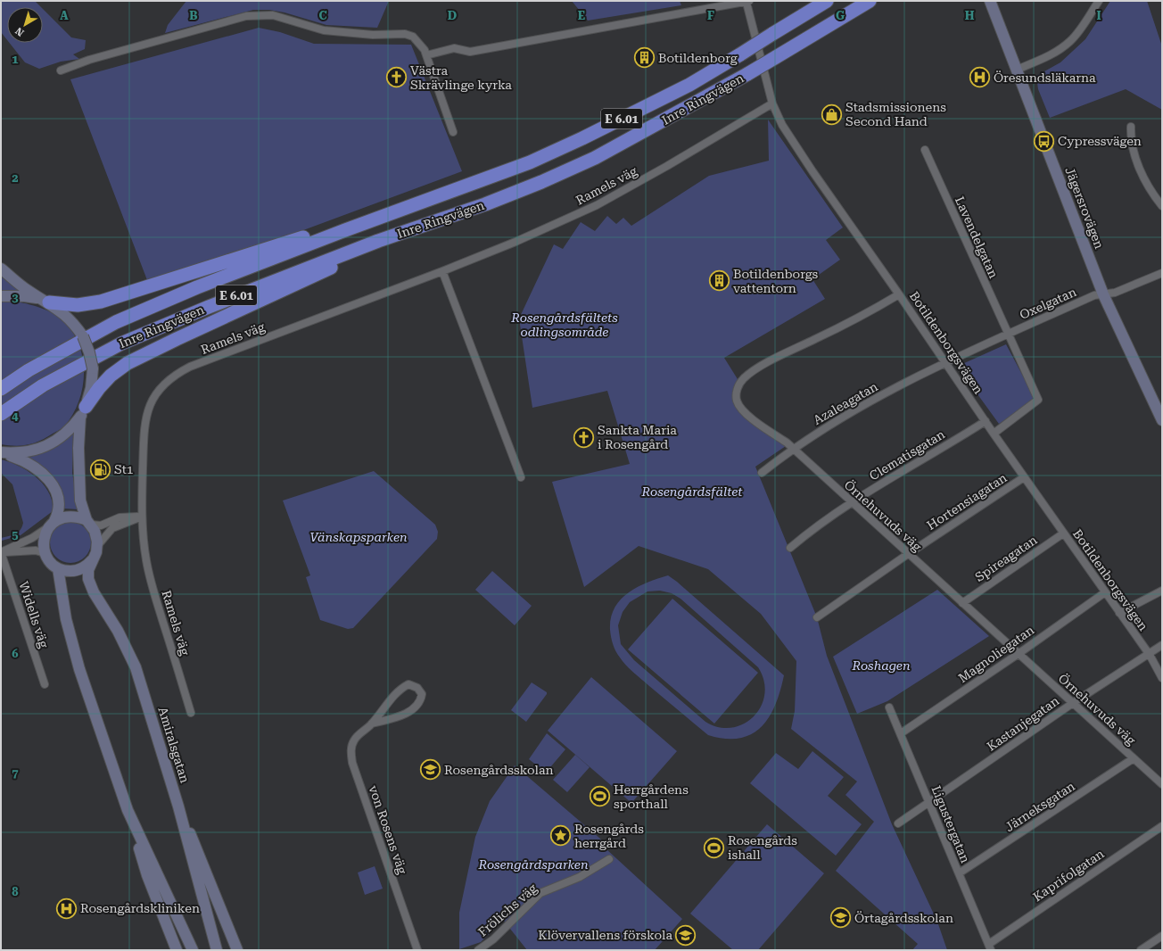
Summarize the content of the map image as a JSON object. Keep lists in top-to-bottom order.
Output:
{
  "streets": {
    "highway": ["Inre Ringvägen", "E 6.01"],
    "main road": ["Jägersrovägen", "Amiralsgatan"],
    "street": [
      "Ramels väg",
      "Lavendelgatan",
      "Oxelgatan",
      "Botildenborgsvägen",
      "Azaleagatan",
      "Clematisgatan",
      "Hortensiagatan",
      "Örnehuvuds väg",
      "Spireagatan",
      "Widells väg",
      "Magnoliegatan",
      "Kastanjegatan",
      "Järneksgatan",
      "Ligustergatan",
      "von Rosens väg",
      "Kaprifolgatan",
      "Frölichs väg"
    ]
  },
  "crossings": [
    ["Ramels väg", "Botildenborgsvägen"],
    ["Jägersrovägen", "Oxelgatan"],
    ["Lavendelgatan", "Oxelgatan"],
    ["Lavendelgatan", "Botildenborgsvägen"],
    ["Oxelgatan", "Botildenborgsvägen"],
    ["Oxelgatan", "Azaleagatan"],
    ["Botildenborgsvägen", "Azaleagatan"],
    ["Botildenborgsvägen", "Clematisgatan"],
    ["Botildenborgsvägen", "Hortensiagatan"],
    ["Botildenborgsvägen", "Örnehuvuds väg"],
    ["Botildenborgsvägen", "Spireagatan"],
    ["Botildenborgsvägen", "Magnoliegatan"],
    ["Botildenborgsvägen", "Kastanjegatan"],
    ["Azaleagatan", "Örnehuvuds väg"],
    ["Clematisgatan", "Örnehuvuds väg"],
    ["Hortensiagatan", "Örnehuvuds väg"],
    ["Örnehuvuds väg", "Spireagatan"],
    ["Örnehuvuds väg", "Magnoliegatan"],
    ["Örnehuvuds väg", "Kastanjegatan"],
    ["Örnehuvuds väg", "Järneksgatan"],
    ["Magnoliegatan", "Ligustergatan"],
    ["Kastanjegatan", "Ligustergatan"],
    ["Järneksgatan", "Ligustergatan"],
    ["Ligustergatan", "Kaprifolgatan"]
  ],
  "parks": [
    "Rosengårdsfältets odlingsområde",
    "Rosengårdsfältet",
    "Vänskapsparken",
    "Roshagen",
    "Rosengårdsparken"
  ],
  "places": {
    "building": ["Botildenborg", "Botildenborgs vattentorn"],
    "church": ["Västra Skrävlinge kyrka", "Sankta Maria i Rosengård"],
    "hospital": ["Öresundsläkarna", "Rosengårdskliniken"],
    "shop": ["Stadsmissionens Second Hand"],
    "bus stop": ["Cypressvägen"],
    "fuel station": ["St1"],
    "school or university": ["Rosengårdsskolan", "Örtagårdsskolan", "Klövervallens förskola"],
    "sports": ["Herrgårdens sporthall", "Rosengårds ishall"],
    "place": ["Rosengårds herrgård"]
  },
  "north": "bottom left",
  "grid": {
    "columns": [
      "A",
      "B",
      "C",
      "D",
      "E",
      "F",
      "G",
      "H",
      "I"
    ],
    "rows": [
      "1",
      "2",
      "3",
      "4",
      "5",
      "6",
      "7",
      "8"
    ]
  }
}
